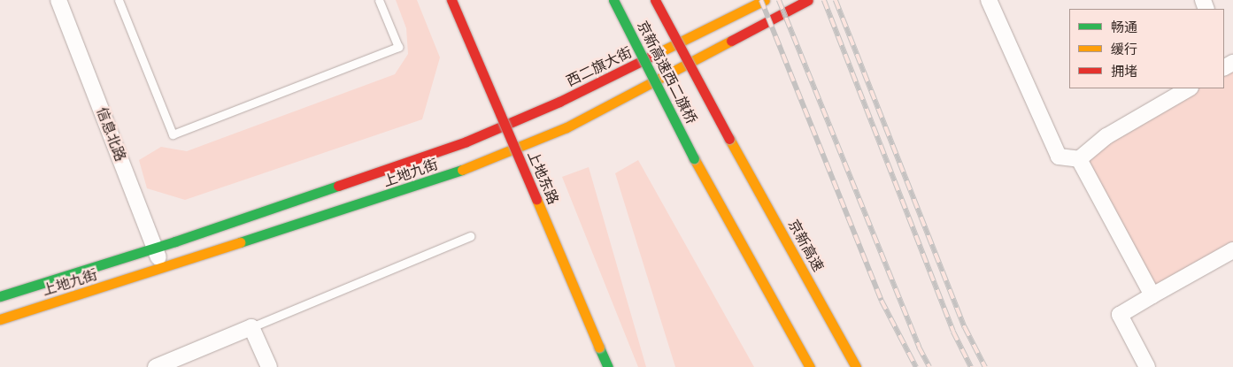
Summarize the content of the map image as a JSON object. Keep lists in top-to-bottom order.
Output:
{
  "streets": {
    "main road": [
      "西二旗大街",
      "京新高速西二旗桥",
      "上地九街",
      "上地东路",
      "京新高速"
    ],
    "street": ["信息北路"]
  },
  "crossings": [
    ["西二旗大街", "上地九街"],
    ["京新高速西二旗桥", "京新高速"],
    ["信息北路", "上地九街"]
  ],
  "legend": ["畅通", "缓行", "拥堵"]
}
